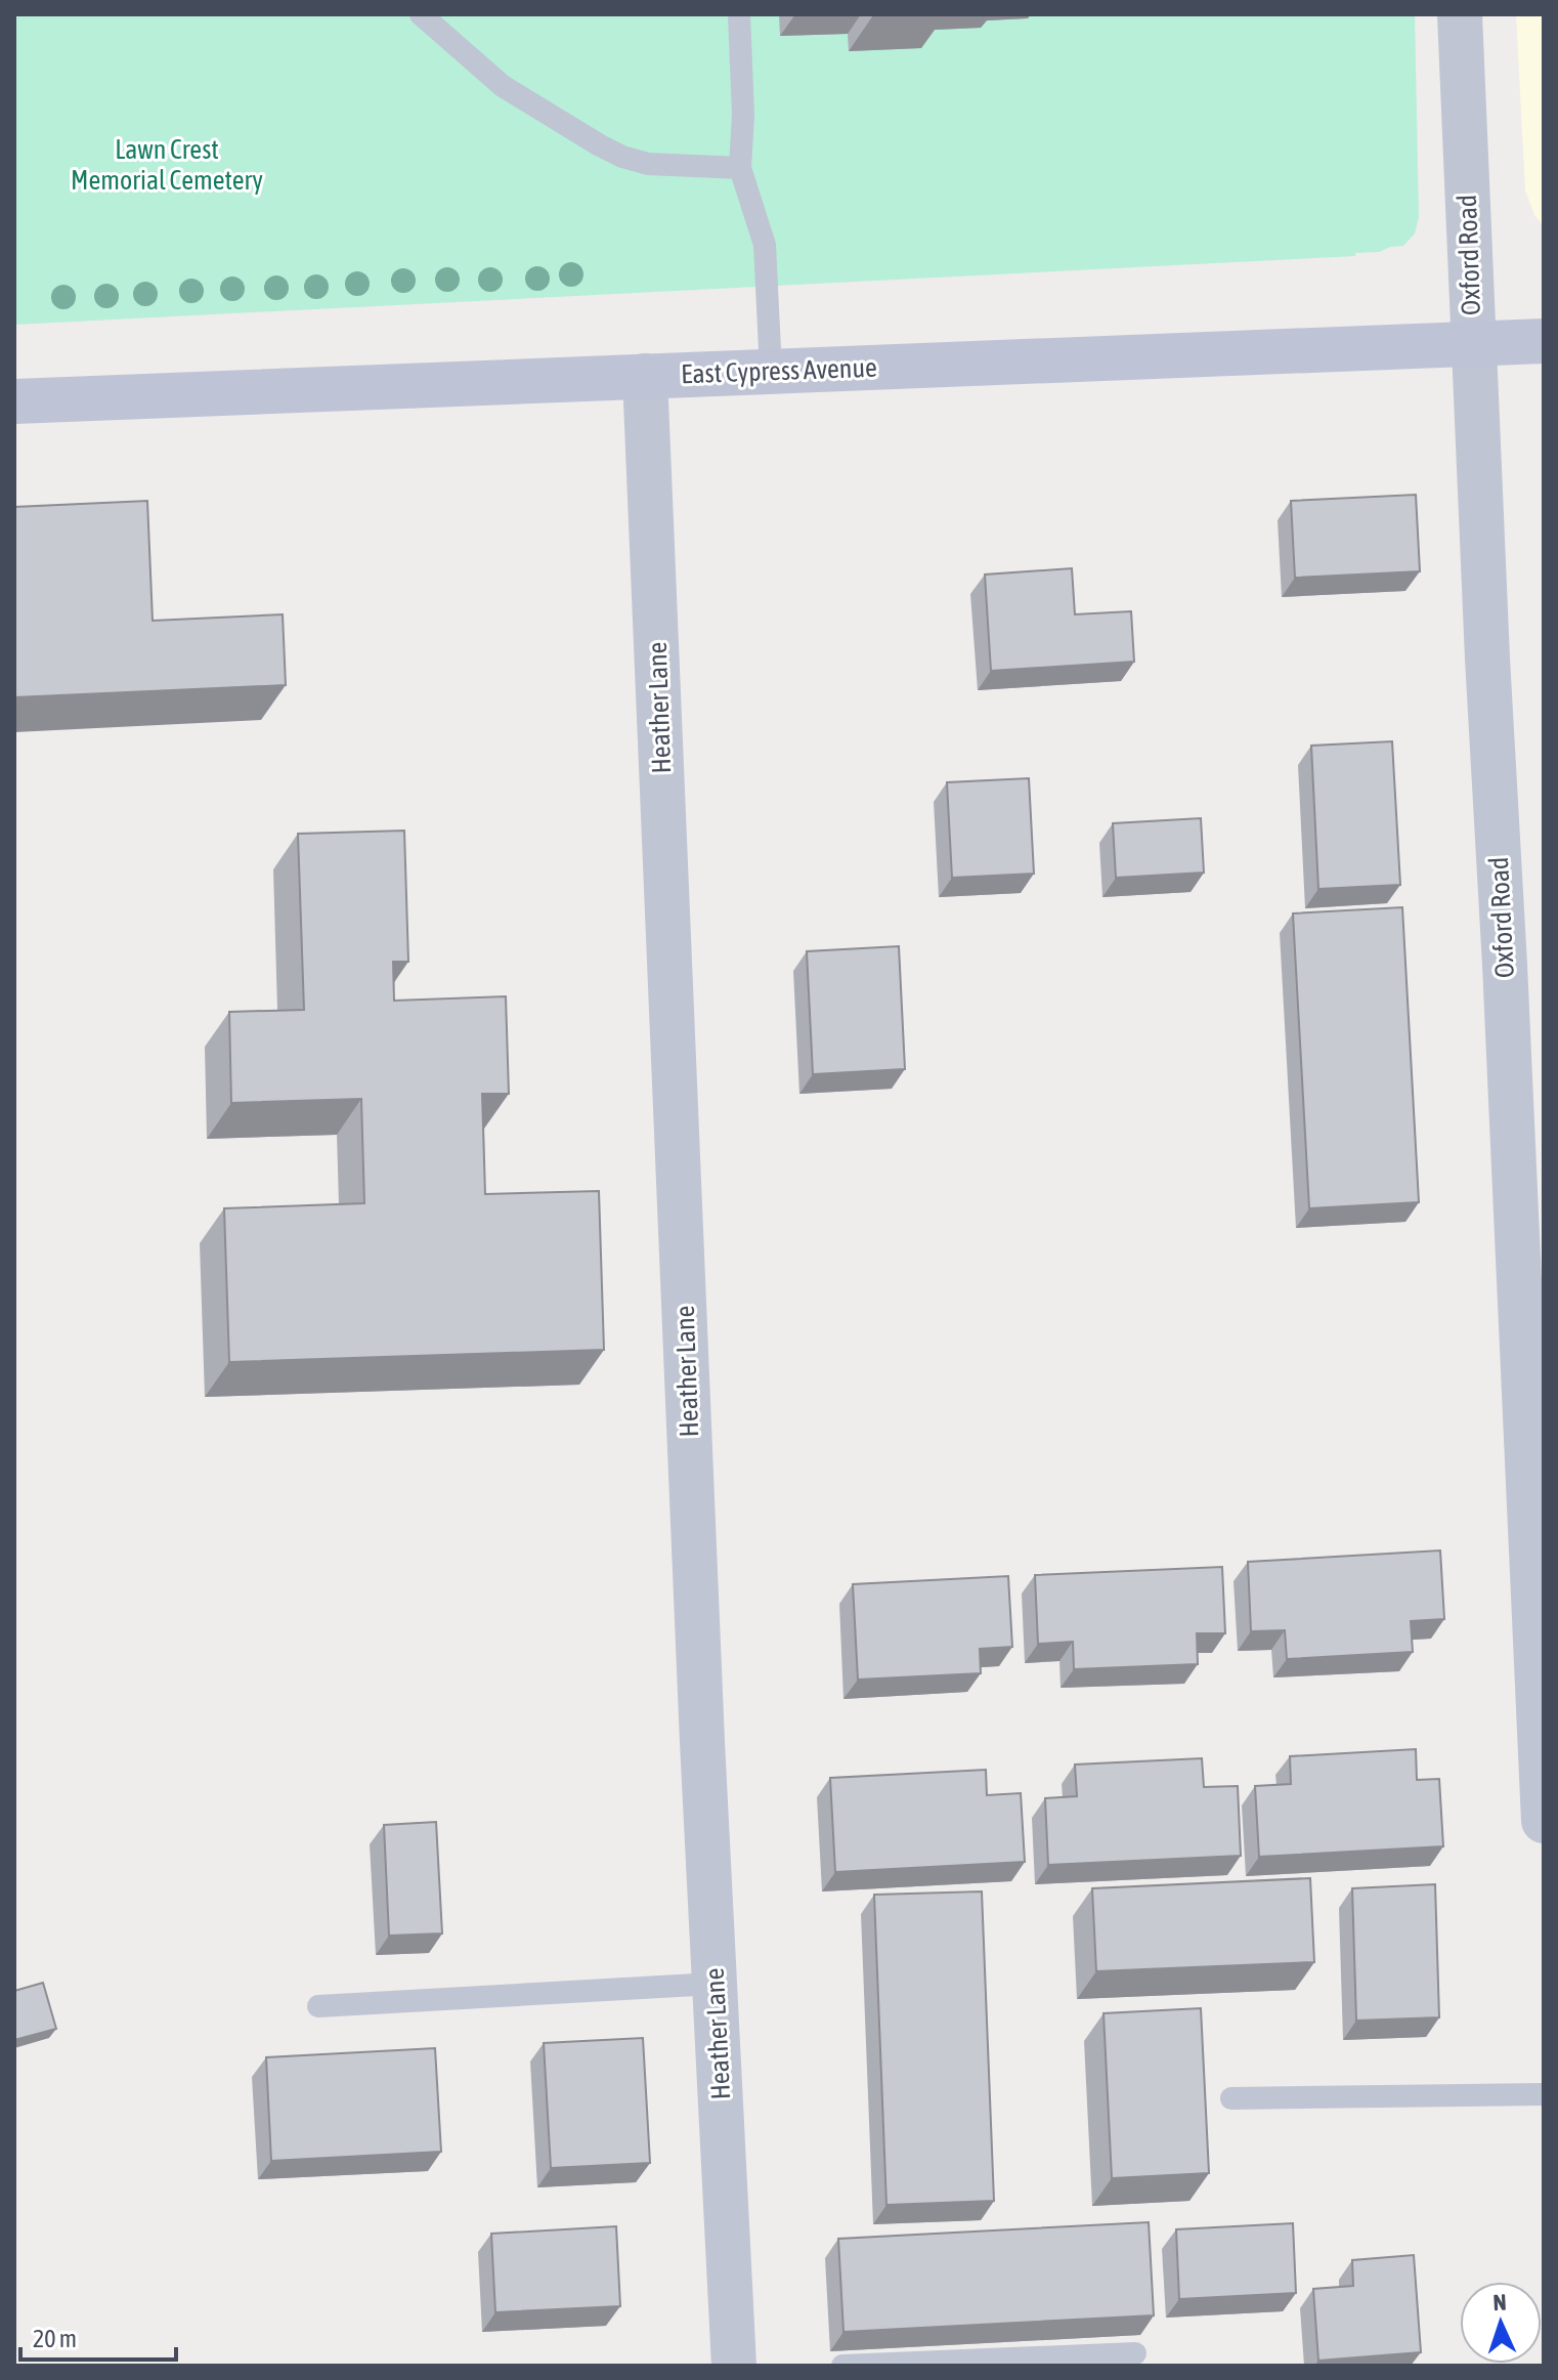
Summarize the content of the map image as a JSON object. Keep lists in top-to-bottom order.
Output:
{
  "streets": {
    "main road": ["East Cypress Avenue"],
    "street": ["Oxford Road", "Heather Lane"]
  },
  "crossings": [
    ["Oxford Road", "East Cypress Avenue"],
    ["East Cypress Avenue", "Heather Lane"]
  ],
  "parks": ["Lawn Crest Memorial Cemetery"],
  "scale_bar": "20 m",
  "north": "top"
}
